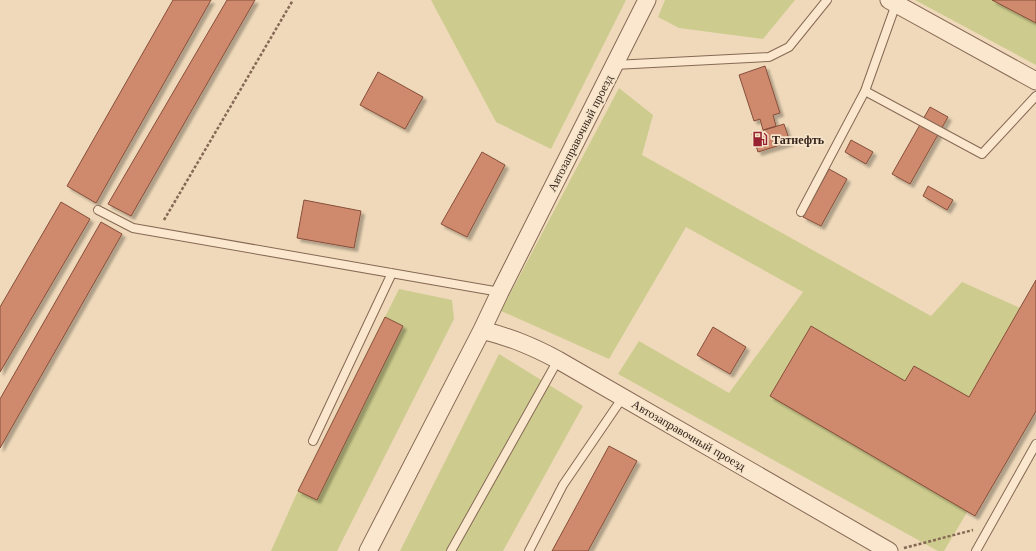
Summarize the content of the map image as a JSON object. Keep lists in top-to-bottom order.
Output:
{
  "streets": {
    "street": ["Автозаправочный проезд"]
  },
  "places": {
    "fuel station": ["Татнефть"]
  }
}
